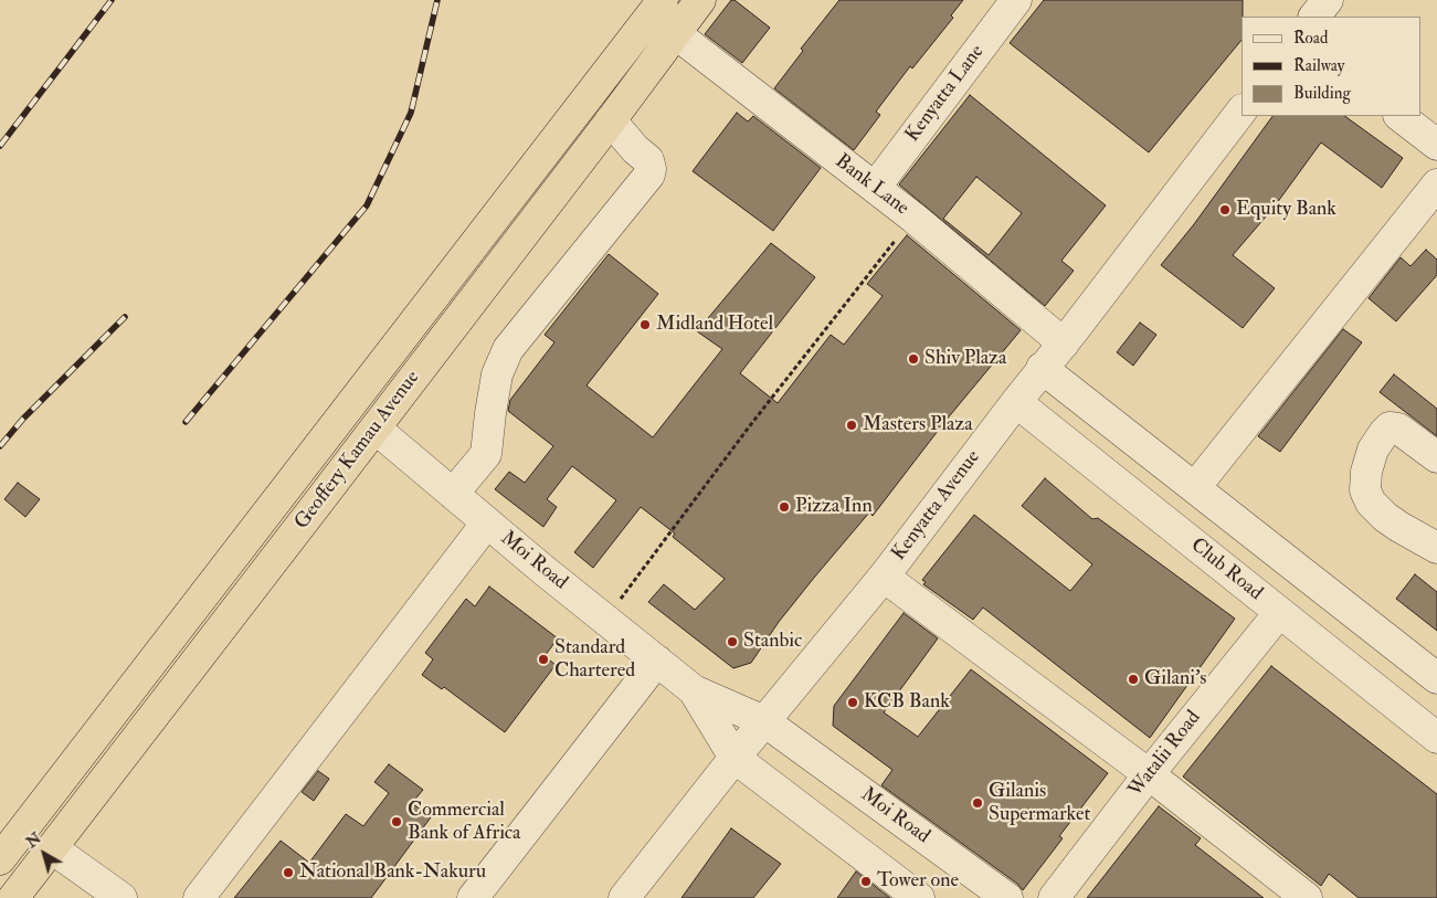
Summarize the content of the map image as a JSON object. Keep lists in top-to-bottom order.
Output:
{
  "streets": {
    "highway": ["Geoffery Kamau Avenue"],
    "street": [
      "Kenyatta Lane",
      "Bank Lane",
      "Kenyatta Avenue",
      "Moi Road",
      "Club Road",
      "Watalii Road"
    ]
  },
  "crossings": [
    ["Kenyatta Lane", "Bank Lane"],
    ["Bank Lane", "Geoffery Kamau Avenue"],
    ["Bank Lane", "Kenyatta Avenue"],
    ["Geoffery Kamau Avenue", "Moi Road"],
    ["Kenyatta Avenue", "Moi Road"],
    ["Kenyatta Avenue", "Club Road"],
    ["Club Road", "Watalii Road"]
  ],
  "places": [
    "Equity Bank",
    "Midland Hotel",
    "Shiv Plaza",
    "Masters Plaza",
    "Pizza Inn",
    "Stanbic",
    "Standard Chartered",
    "Gilani's",
    "KCB Bank",
    "Gilanis Supermarket",
    "Commercial Bank of Africa",
    "National Bank-Nakuru",
    "Tower one"
  ],
  "legend": ["Road", "Railway", "Building"],
  "north": "top left"
}
